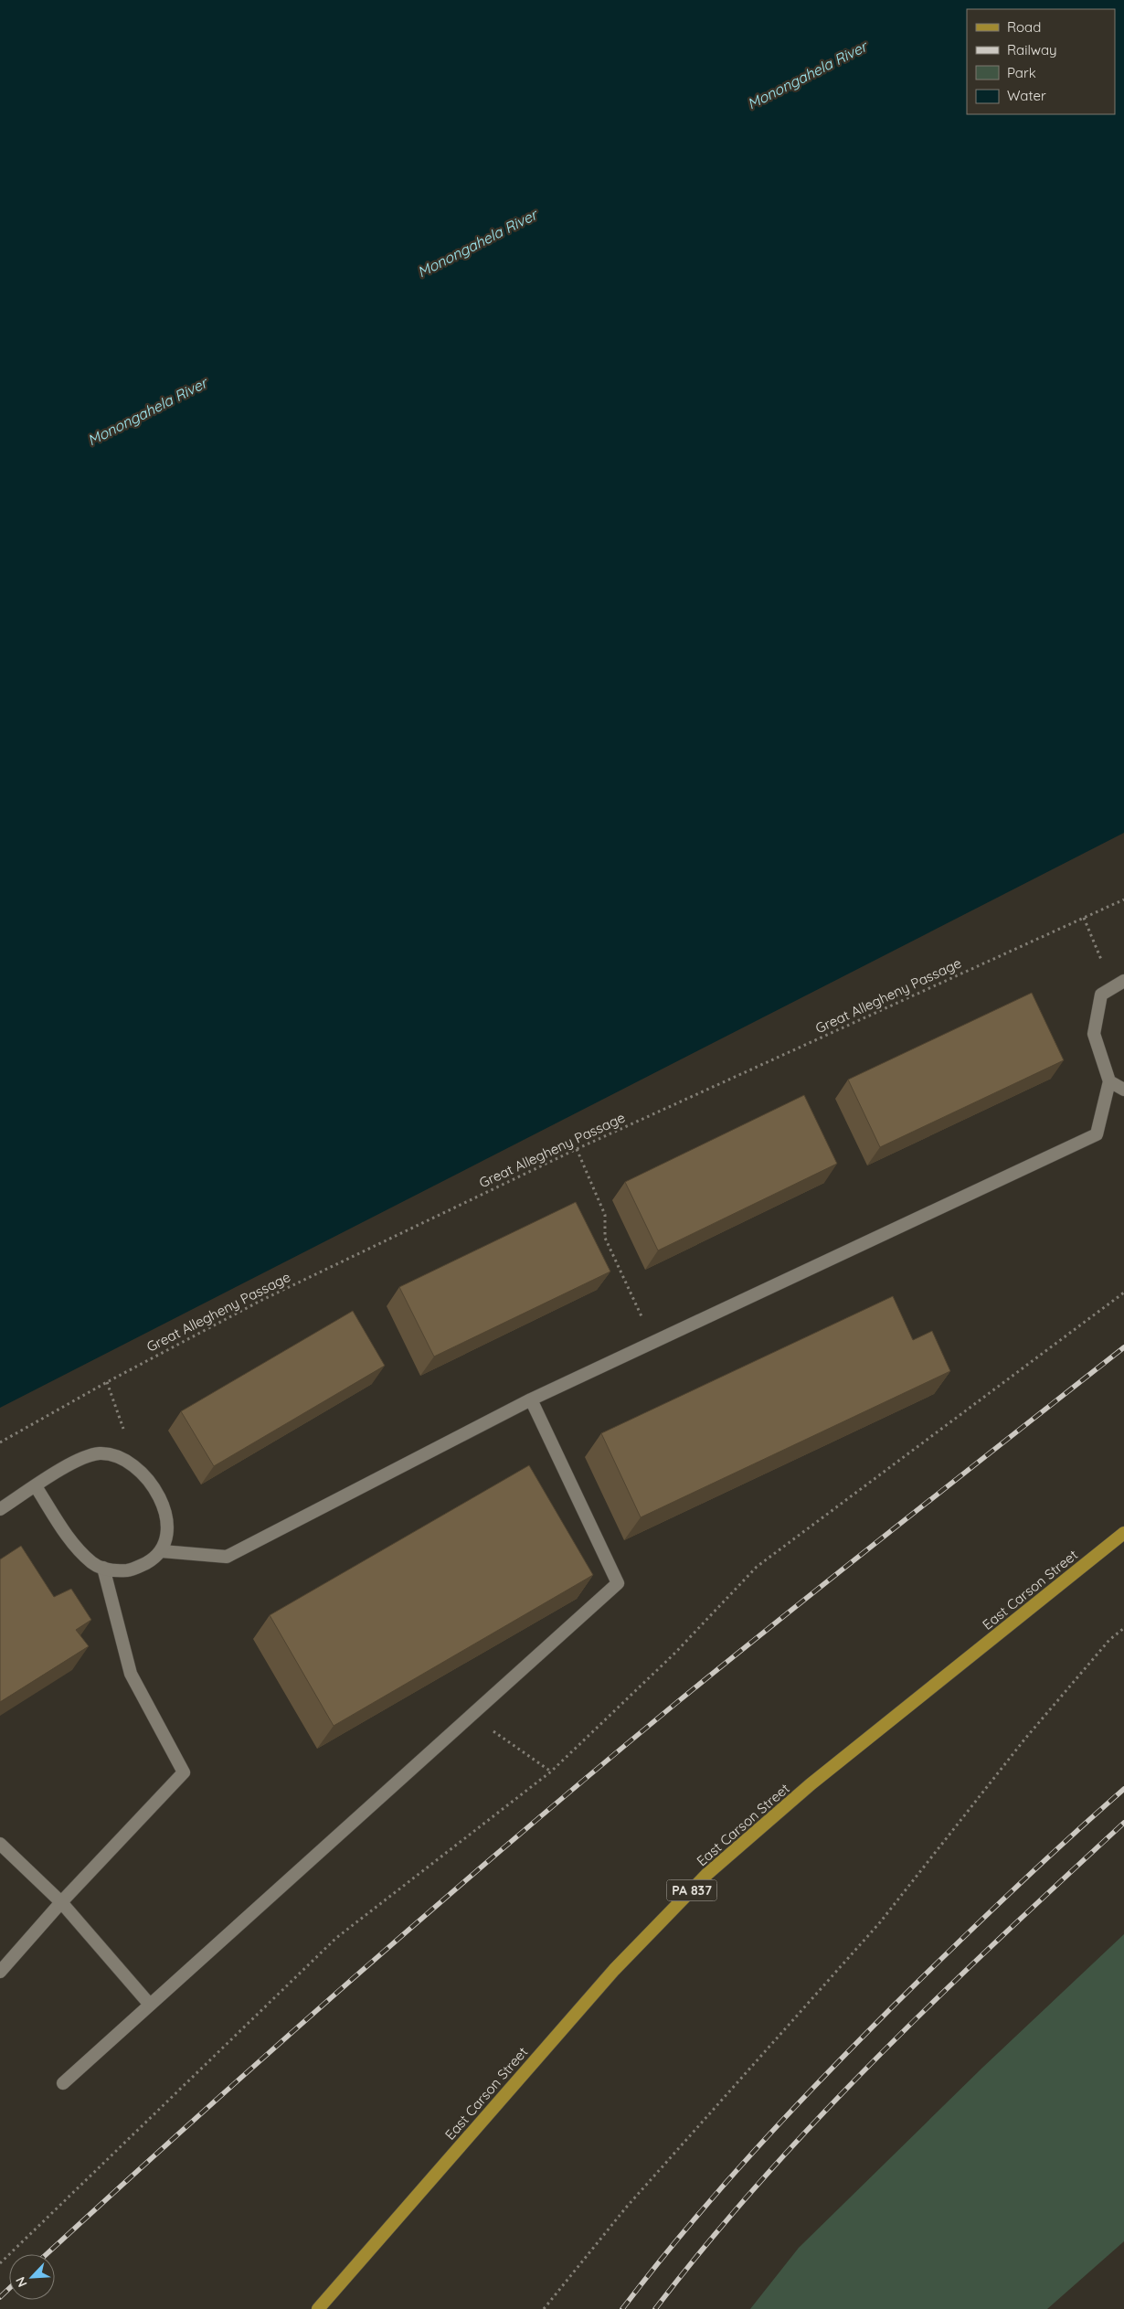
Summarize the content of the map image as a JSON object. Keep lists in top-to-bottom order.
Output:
{
  "streets": {
    "main road": ["East Carson Street", "PA 837"],
    "path": ["Great Allegheny Passage"]
  },
  "water": ["Monongahela River"],
  "legend": [
    "Road",
    "Railway",
    "Park",
    "Water"
  ],
  "north": "bottom left"
}
